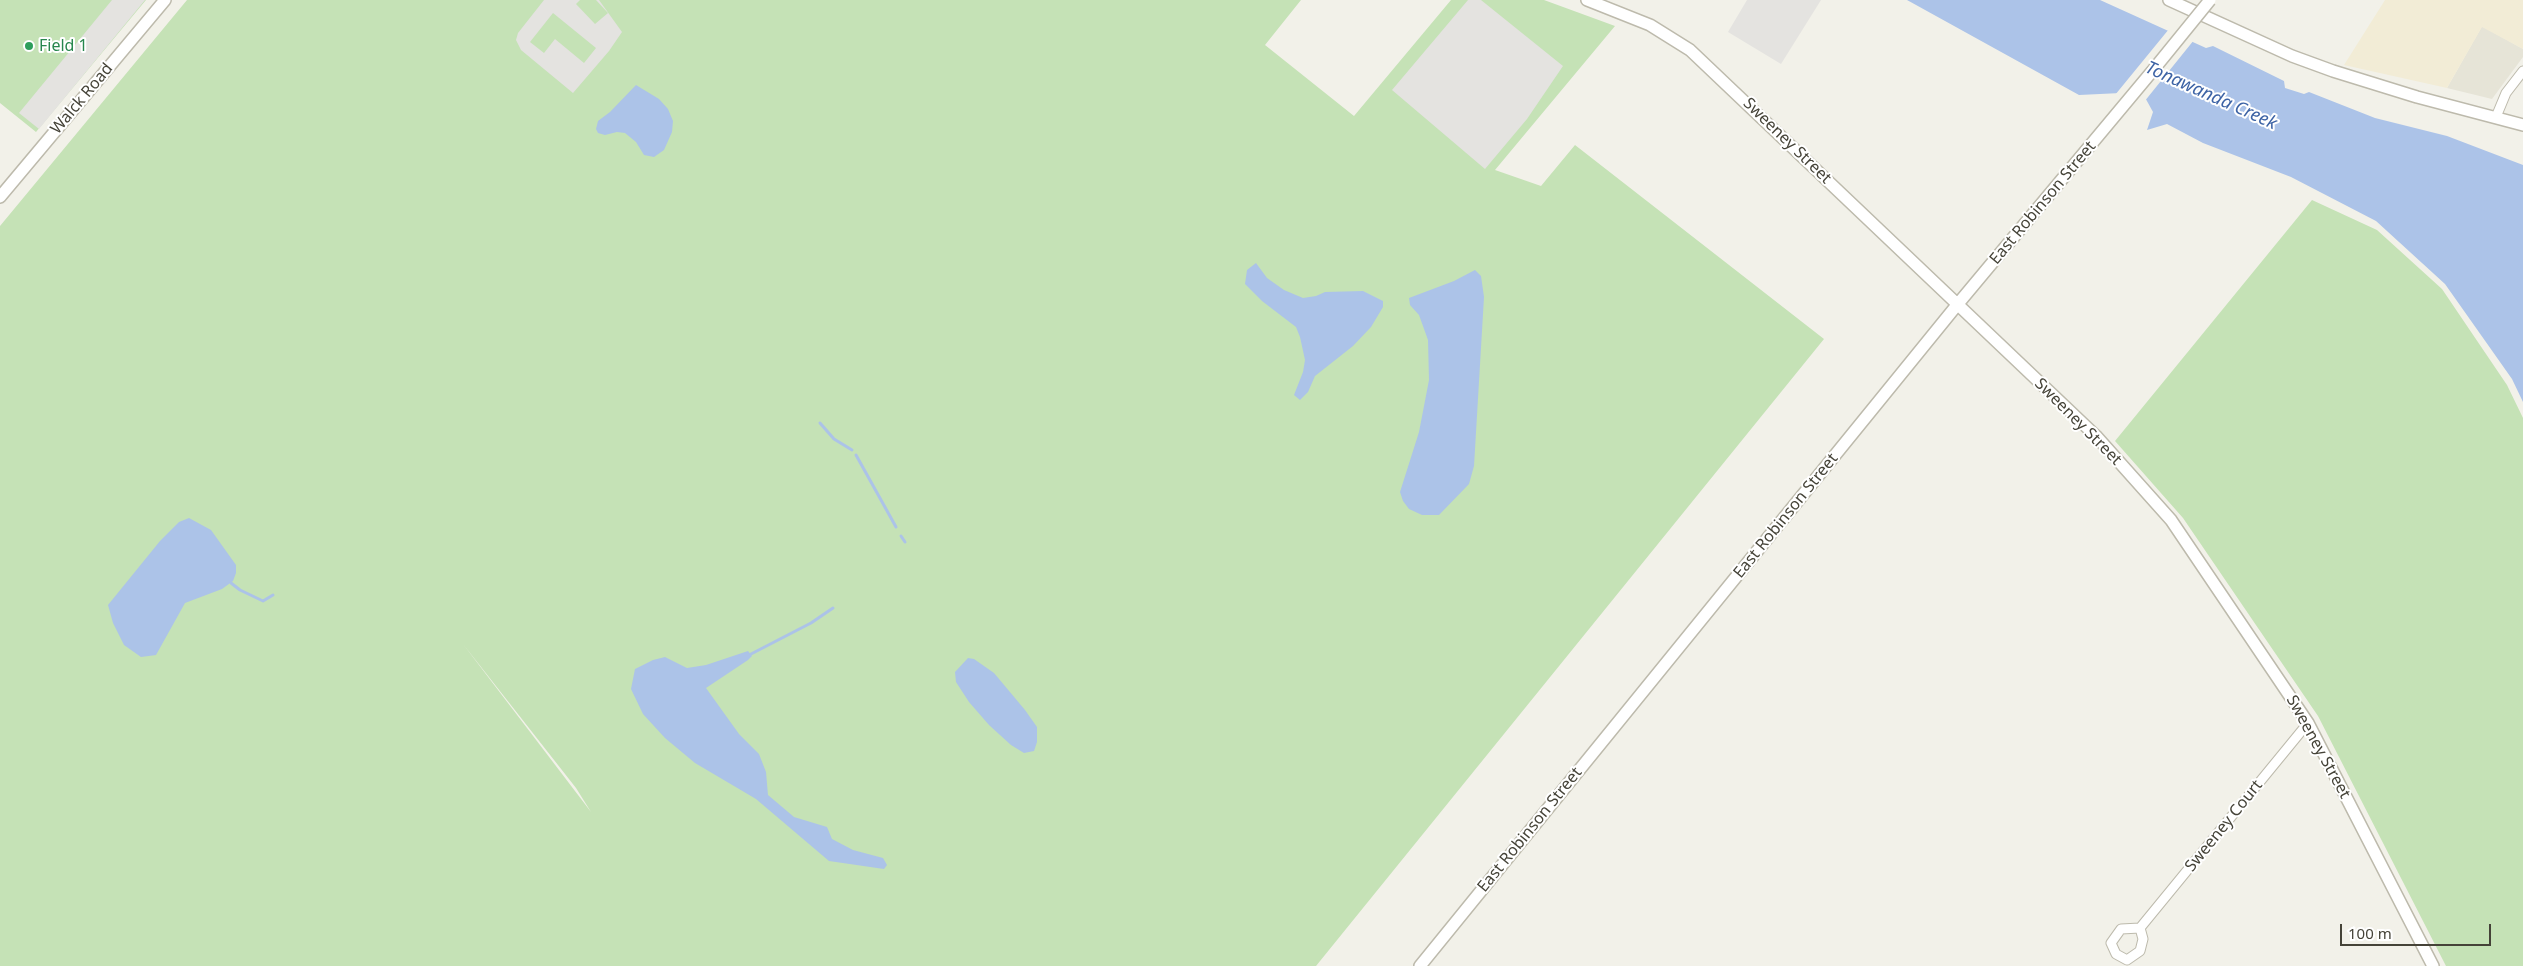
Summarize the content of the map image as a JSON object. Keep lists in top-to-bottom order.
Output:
{
  "streets": {
    "street": [
      "Walck Road",
      "Sweeney Street",
      "East Robinson Street",
      "Sweeney Court"
    ]
  },
  "crossings": [
    ["Sweeney Street", "East Robinson Street"],
    ["Sweeney Street", "Sweeney Court"]
  ],
  "water": ["Tonawanda Creek"],
  "places": ["Field 1"],
  "scale_bar": "100 m"
}
